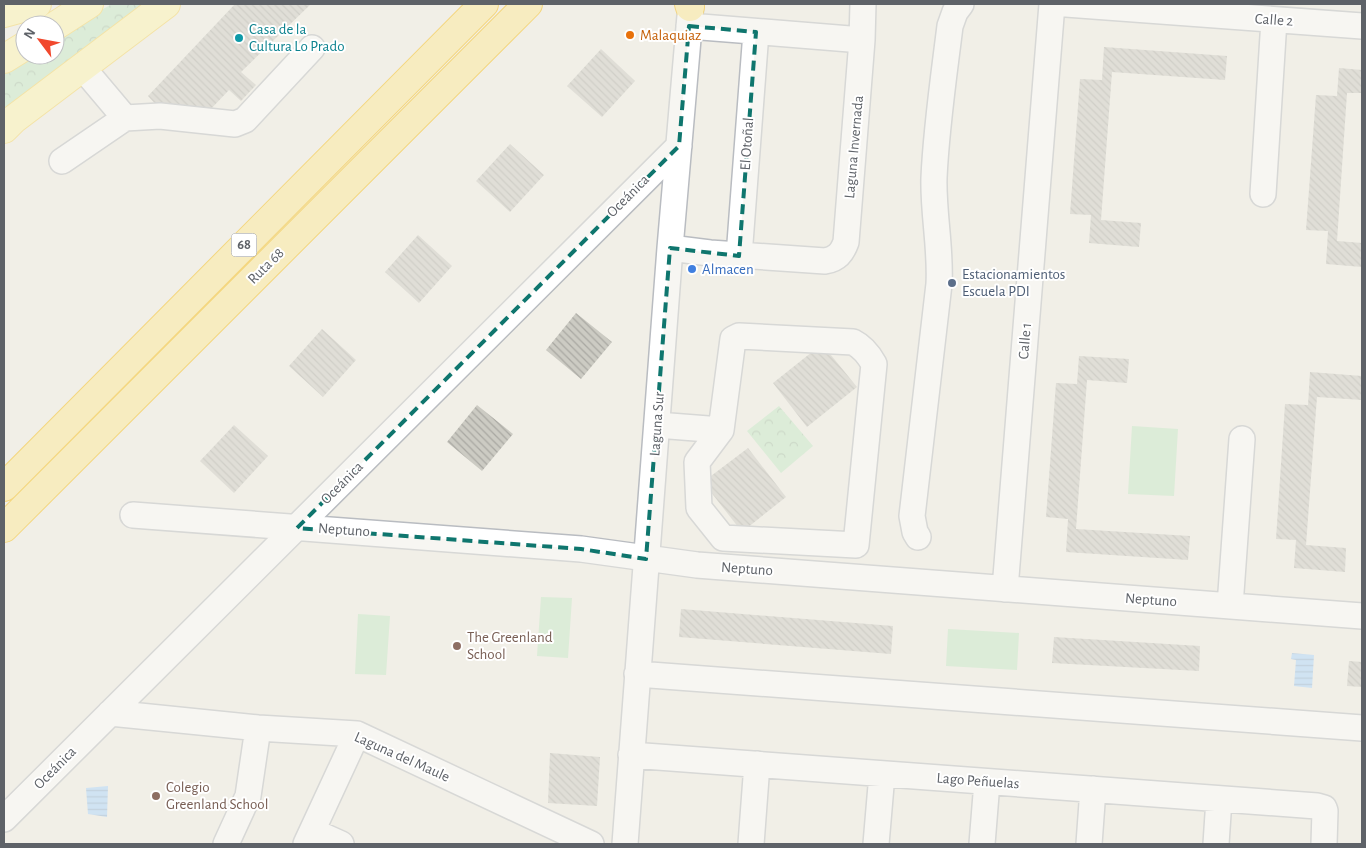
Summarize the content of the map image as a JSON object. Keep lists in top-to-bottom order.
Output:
{
  "streets": {
    "highway": ["68", "Ruta 68"],
    "street": [
      "Calle 2",
      "El Otoñal",
      "Laguna Invernada",
      "Oceánica",
      "Calle 1",
      "Laguna Sur",
      "Neptuno",
      "Laguna del Maule",
      "Lago Peñuelas"
    ]
  },
  "crossings": [
    ["El Otoñal", "Laguna Invernada"],
    ["Laguna Invernada", "Laguna Sur"],
    ["Oceánica", "Laguna Sur"],
    ["Oceánica", "Neptuno"],
    ["Oceánica", "Laguna del Maule"],
    ["Calle 1", "Neptuno"],
    ["Laguna Sur", "Neptuno"],
    ["Laguna Sur", "Lago Peñuelas"]
  ],
  "places": [
    "Malaquiaz",
    "Casa de la Cultura Lo Prado",
    "Almacen",
    "Estacionamientos Escuela PDI",
    "The Greenland School",
    "Colegio Greenland School"
  ],
  "north": "top left"
}
